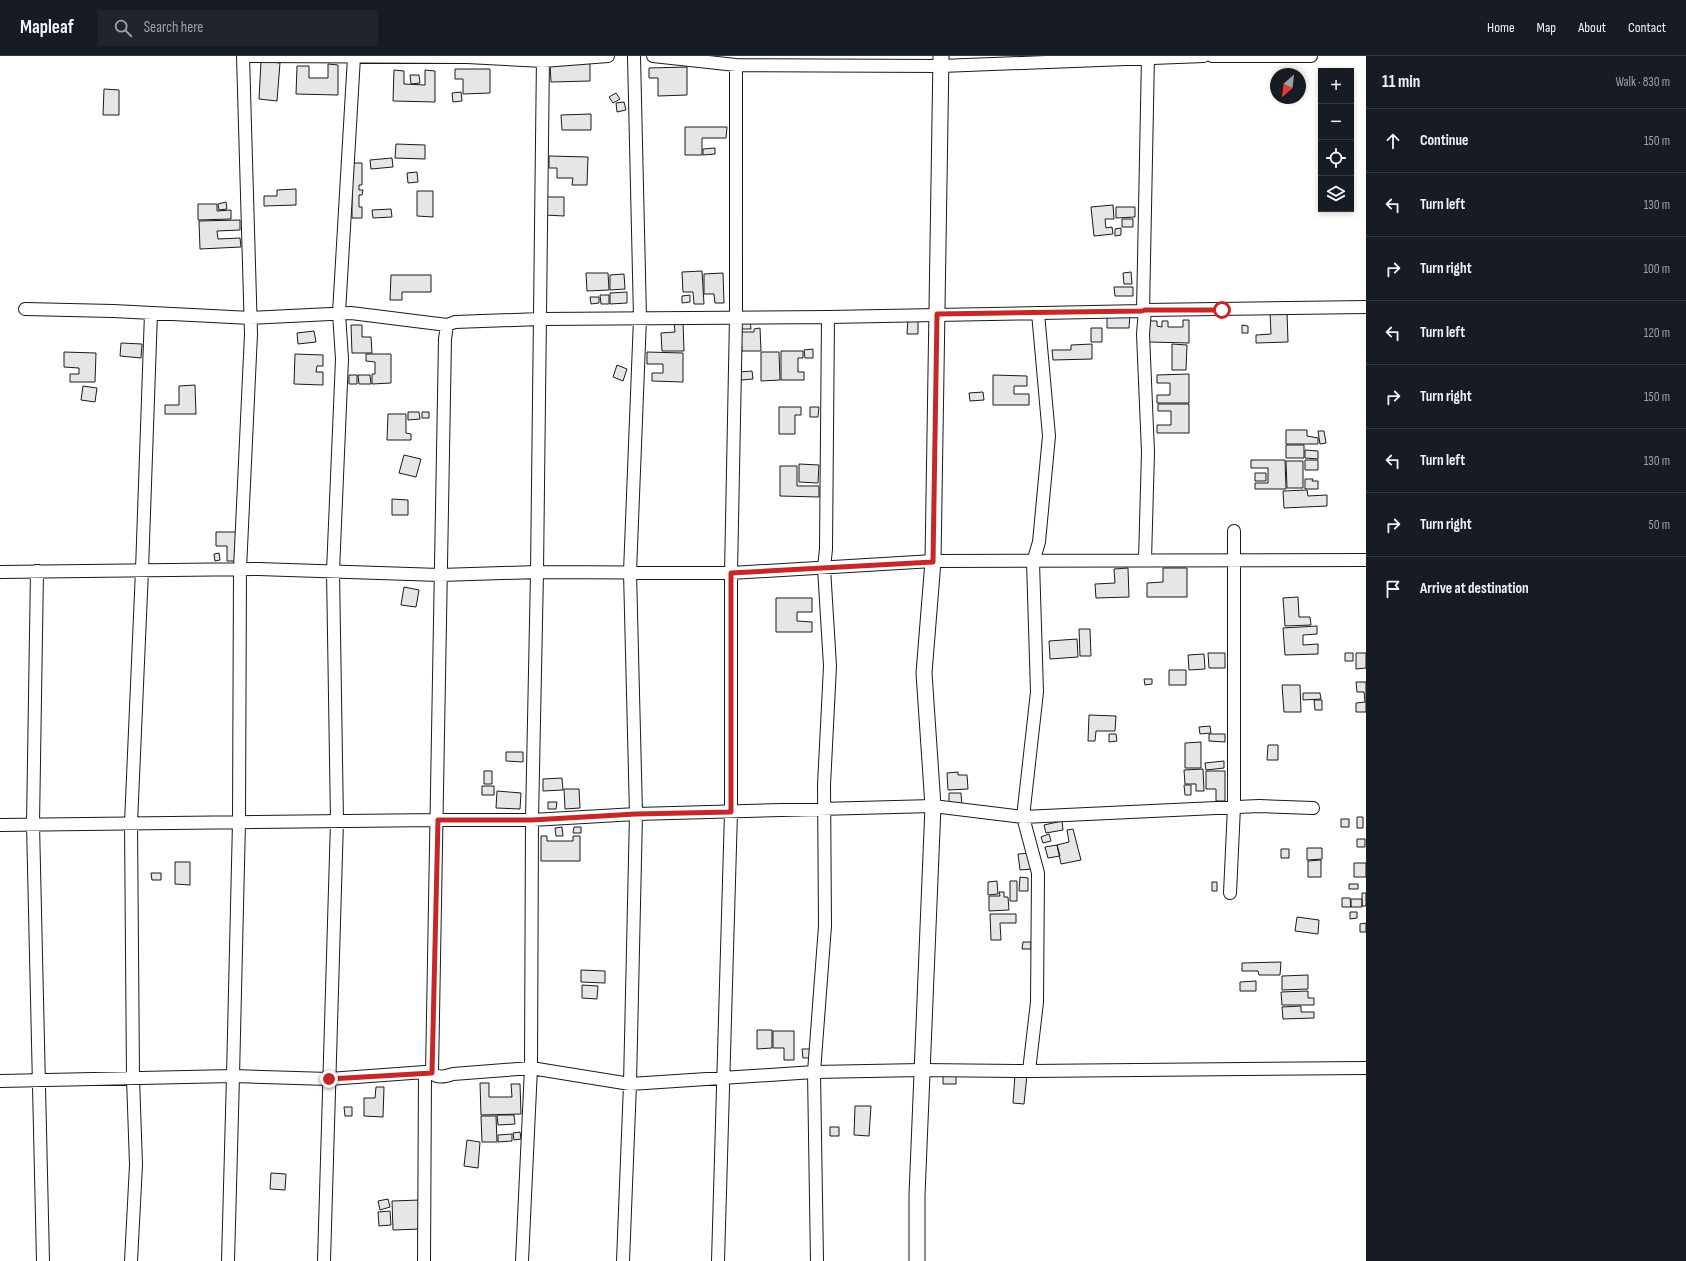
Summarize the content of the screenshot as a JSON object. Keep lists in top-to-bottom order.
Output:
{
  "north": "bottom left",
  "page": {
    "header": "Mapleaf",
    "search": "Search here",
    "nav": [
      "Home",
      "Map",
      "About",
      "Contact"
    ],
    "heading": ["11 min", "Walk · 830 m"],
    "map_buttons": ["+", "−"],
    "list": [
      ["Continue", "150 m"],
      ["Turn left", "130 m"],
      ["Turn right", "100 m"],
      ["Turn left", "120 m"],
      ["Turn right", "150 m"],
      ["Turn left", "130 m"],
      ["Turn right", "50 m"],
      "Arrive at destination"
    ]
  }
}
